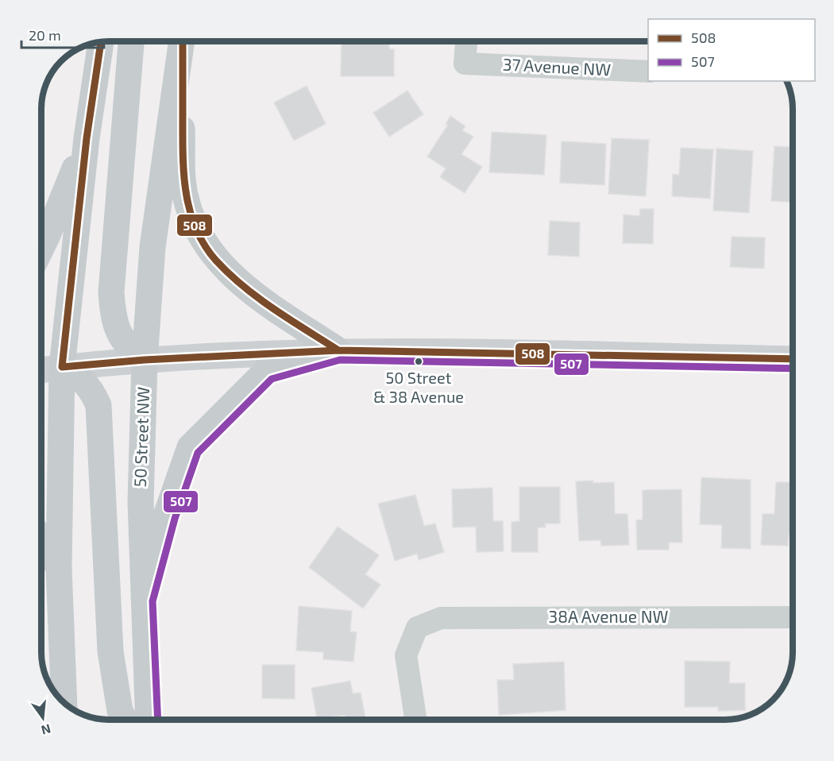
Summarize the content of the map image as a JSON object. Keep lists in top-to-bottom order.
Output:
{
  "streets": {
    "main road": ["50 Street NW"],
    "street": ["37 Avenue NW", "38A Avenue NW"]
  },
  "places": ["50 Street & 38 Avenue"],
  "lines": ["transit line 508", "transit line 507"],
  "legend": ["508", "507"],
  "scale_bar": "20 m",
  "north": "bottom"
}
